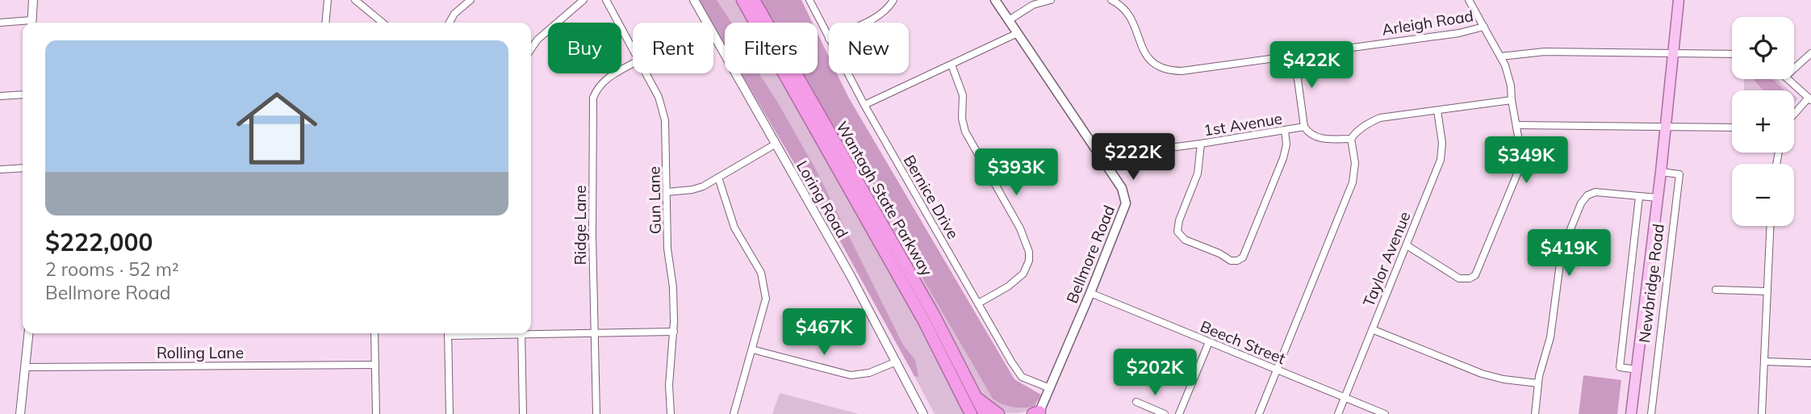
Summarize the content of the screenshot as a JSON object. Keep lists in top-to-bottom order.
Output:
{
  "streets": {
    "highway": ["Wantagh State Parkway"],
    "main road": ["Bellmore Road", "Newbridge Road"],
    "street": [
      "Arleigh Road",
      "1st Avenue",
      "Bernice Drive",
      "Loring Road",
      "Gun Lane",
      "Ridge Lane",
      "Taylor Avenue",
      "Beech Street",
      "Rolling Lane"
    ]
  },
  "crossings": [
    ["1st Avenue", "Bellmore Road"],
    ["Bernice Drive", "Bellmore Road"],
    ["Bellmore Road", "Beech Street"],
    ["Taylor Avenue", "Beech Street"]
  ],
  "page": {
    "map_buttons": ["+", "−"],
    "chip": [
      "Buy",
      "Rent",
      "Filters",
      "New"
    ],
    "list": [
      {
        "name": "$222,000",
        "note": "2 rooms · 52 m² · Bellmore Road"
      }
    ],
    "price": [
      "$422K",
      "$222K",
      "$349K",
      "$393K",
      "$419K",
      "$467K",
      "$202K"
    ]
  }
}
